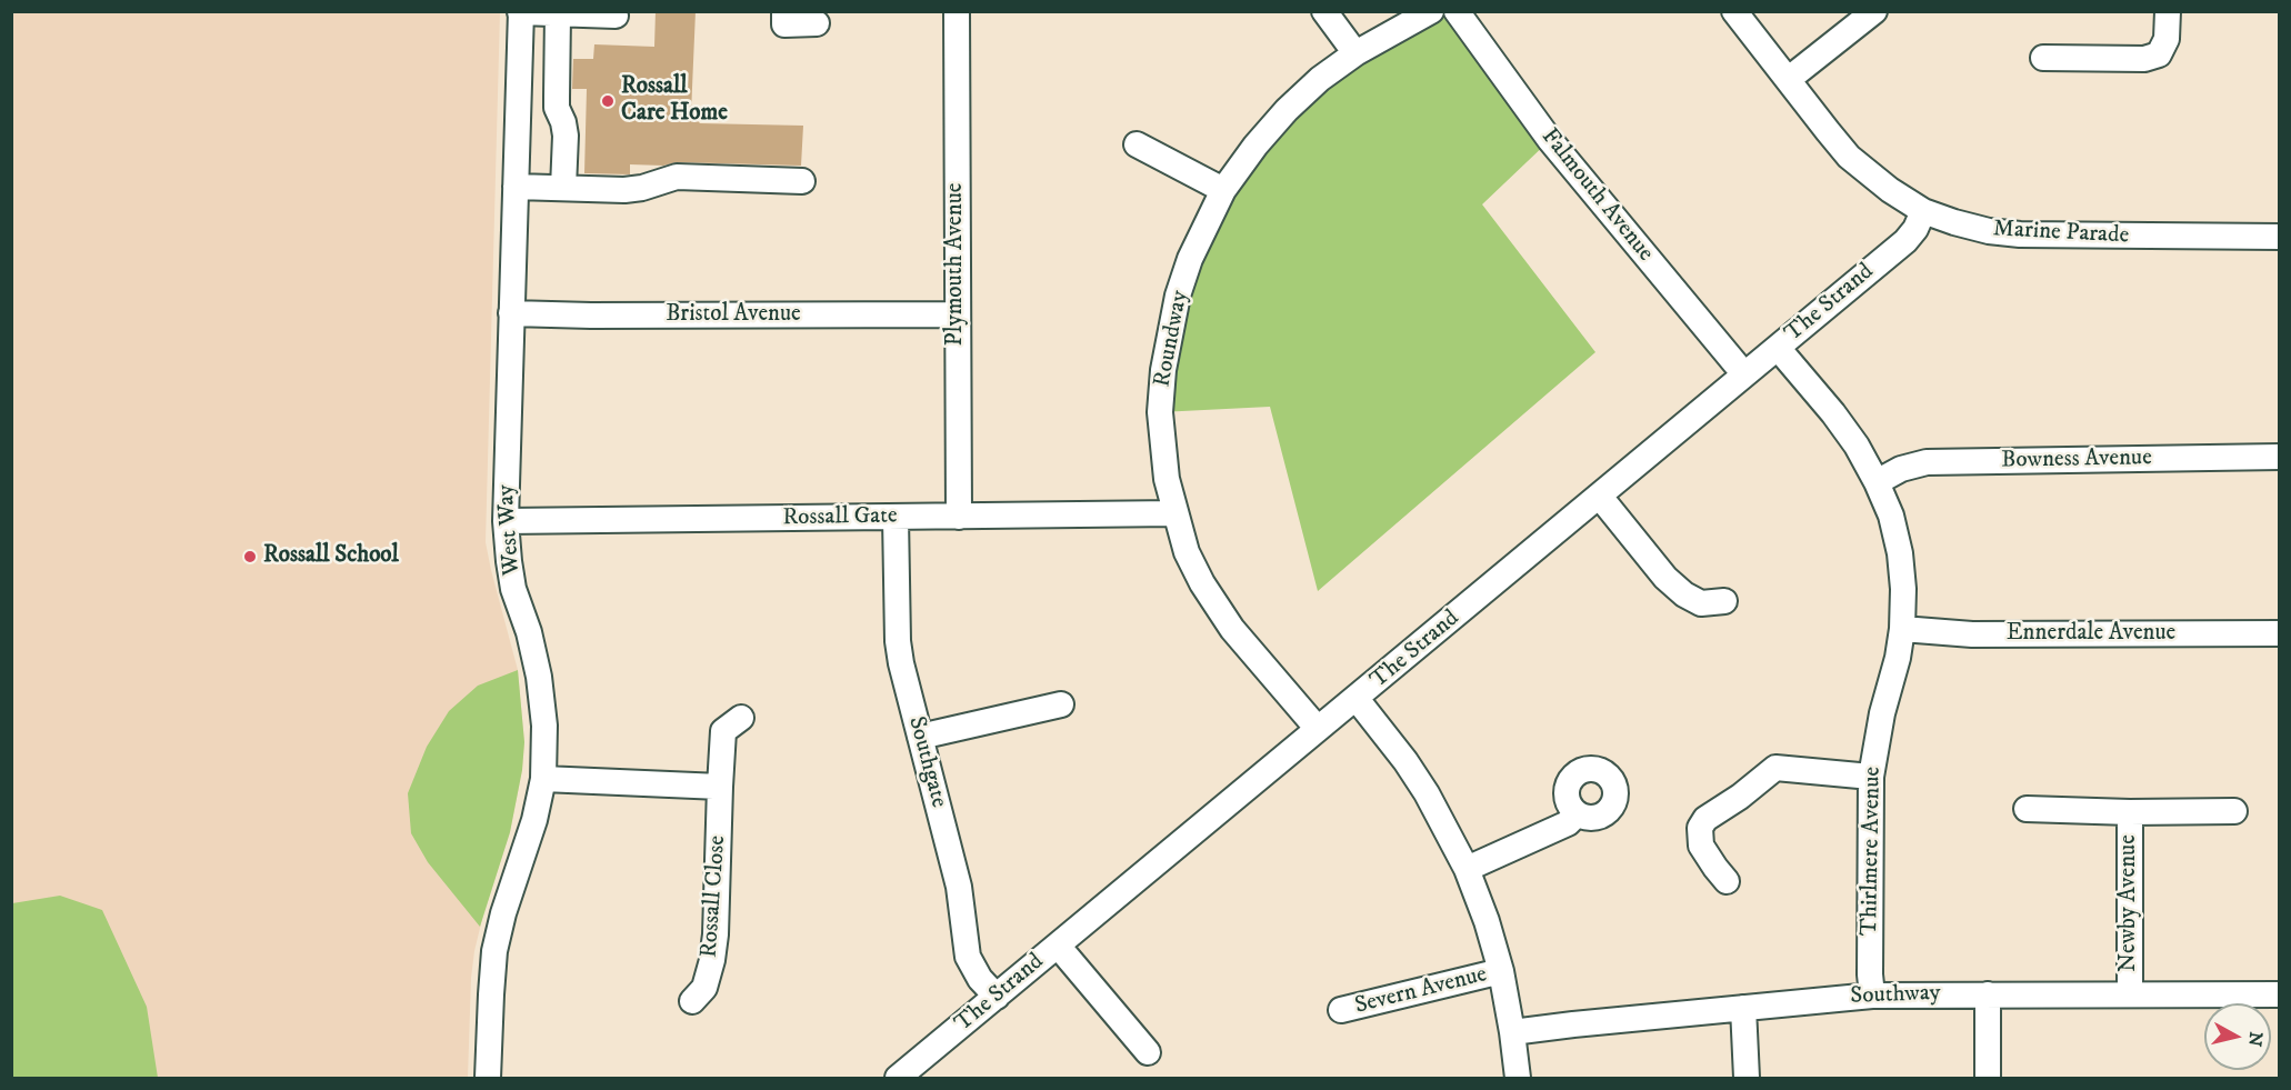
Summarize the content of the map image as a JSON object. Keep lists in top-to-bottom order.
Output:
{
  "streets": {
    "street": [
      "Falmouth Avenue",
      "Marine Parade",
      "Plymouth Avenue",
      "The Strand",
      "Bristol Avenue",
      "Roundway",
      "Bowness Avenue",
      "Rossall Gate",
      "West Way",
      "Ennerdale Avenue",
      "Southgate",
      "Thirlmere Avenue",
      "Rossall Close",
      "Newby Avenue",
      "Severn Avenue",
      "Southway"
    ]
  },
  "crossings": [
    ["Falmouth Avenue", "The Strand"],
    ["Marine Parade", "The Strand"],
    ["Plymouth Avenue", "Bristol Avenue"],
    ["Plymouth Avenue", "Rossall Gate"],
    ["The Strand", "Roundway"],
    ["The Strand", "Southgate"],
    ["The Strand", "Thirlmere Avenue"],
    ["Bristol Avenue", "West Way"],
    ["Roundway", "Rossall Gate"],
    ["Bowness Avenue", "Thirlmere Avenue"],
    ["Rossall Gate", "West Way"],
    ["Rossall Gate", "Southgate"],
    ["Ennerdale Avenue", "Thirlmere Avenue"],
    ["Thirlmere Avenue", "Southway"],
    ["Newby Avenue", "Southway"]
  ],
  "places": ["Rossall Care Home", "Rossall School"],
  "north": "right"
}
